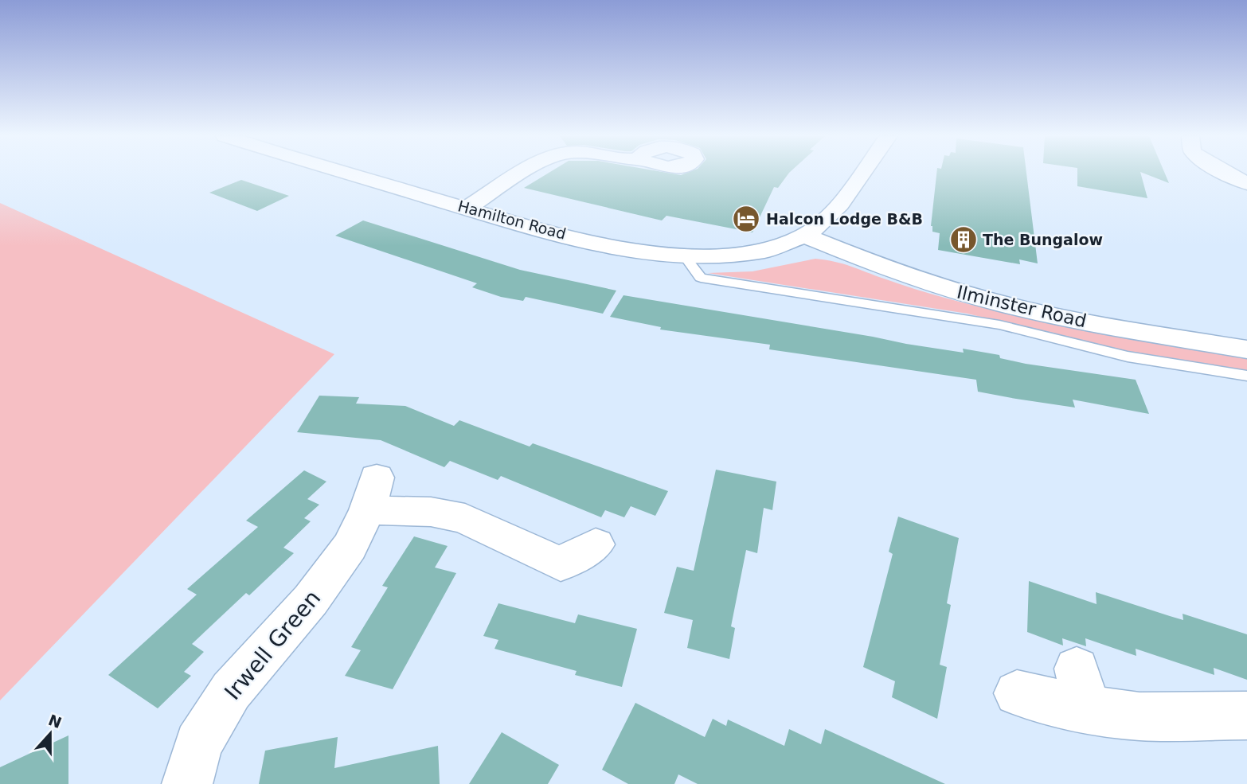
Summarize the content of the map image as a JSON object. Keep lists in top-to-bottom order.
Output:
{
  "streets": {
    "street": ["Hamilton Road", "Ilminster Road", "Irwell Green"]
  },
  "crossings": [
    ["Hamilton Road", "Ilminster Road"]
  ],
  "places": {
    "hotel": ["Halcon Lodge B&B"],
    "building": ["The Bungalow"]
  },
  "north": "top"
}
